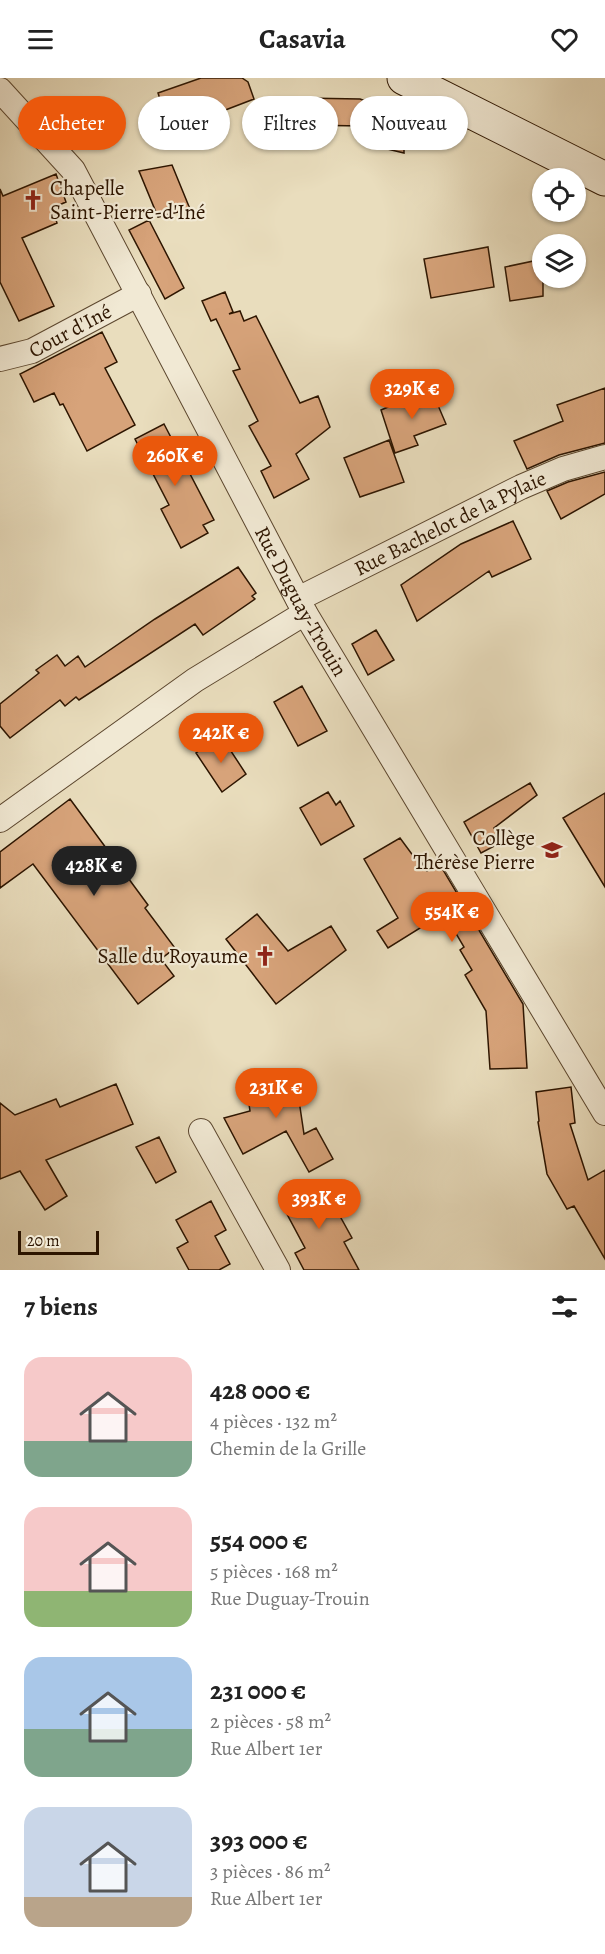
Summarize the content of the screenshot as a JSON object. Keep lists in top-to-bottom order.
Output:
{
  "streets": {
    "street": ["Cour d'Iné", "Rue Bachelot de la Pylaie", "Rue Duguay-Trouin"]
  },
  "crossings": [
    ["Cour d'Iné", "Rue Duguay-Trouin"],
    ["Rue Bachelot de la Pylaie", "Rue Duguay-Trouin"]
  ],
  "places": {
    "church": ["Chapelle Saint-Pierre-d'Iné", "Salle du Royaume"],
    "school or university": ["Collège Thérèse Pierre"]
  },
  "scale_bar": "20 m",
  "page": {
    "header": "Casavia",
    "chip": [
      "Acheter",
      "Louer",
      "Filtres",
      "Nouveau"
    ],
    "price": [
      "329K €",
      "260K €",
      "242K €",
      "428K €",
      "554K €",
      "231K €",
      "393K €"
    ],
    "scale": "20 m",
    "heading": "7 biens",
    "list": [
      {
        "name": "428 000 €",
        "note": "4 pièces · 132 m² · Chemin de la Grille"
      },
      {
        "name": "554 000 €",
        "note": "5 pièces · 168 m² · Rue Duguay-Trouin"
      },
      {
        "name": "231 000 €",
        "note": "2 pièces · 58 m² · Rue Albert 1er"
      },
      {
        "name": "393 000 €",
        "note": "3 pièces · 86 m² · Rue Albert 1er"
      }
    ]
  }
}
